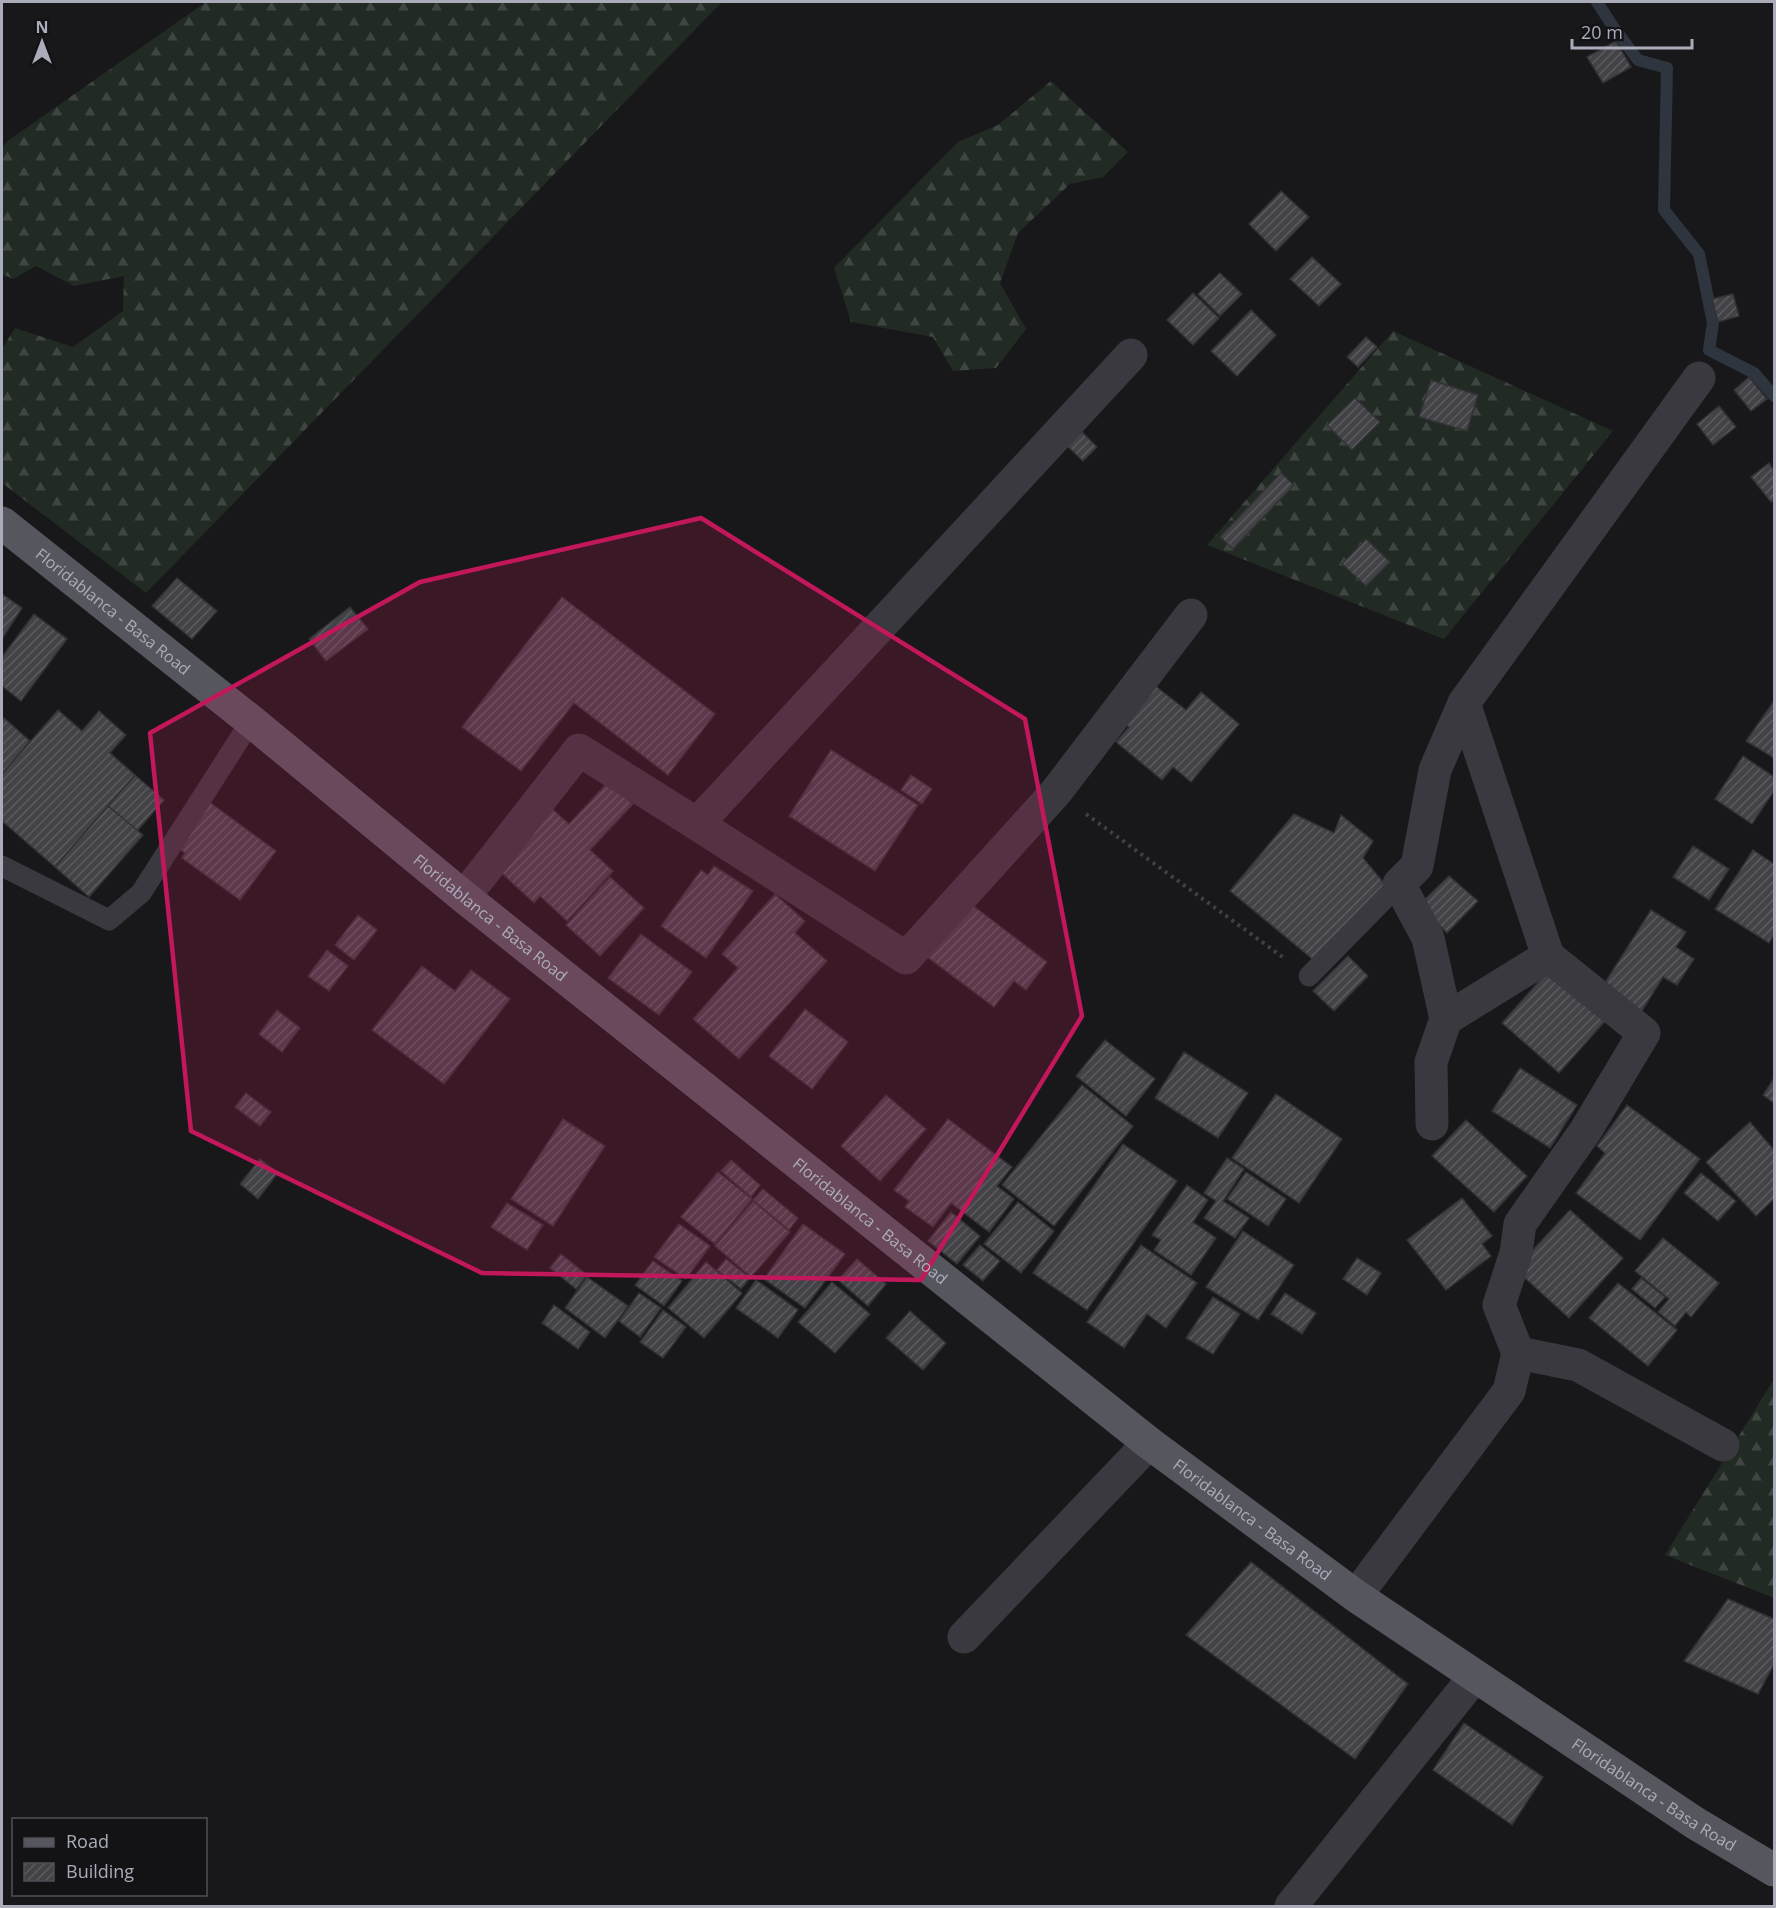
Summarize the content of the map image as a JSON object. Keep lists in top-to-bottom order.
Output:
{
  "streets": {
    "main road": ["Floridablanca - Basa Road"]
  },
  "legend": ["Road", "Building"],
  "scale_bar": "20 m",
  "north": "top"
}
